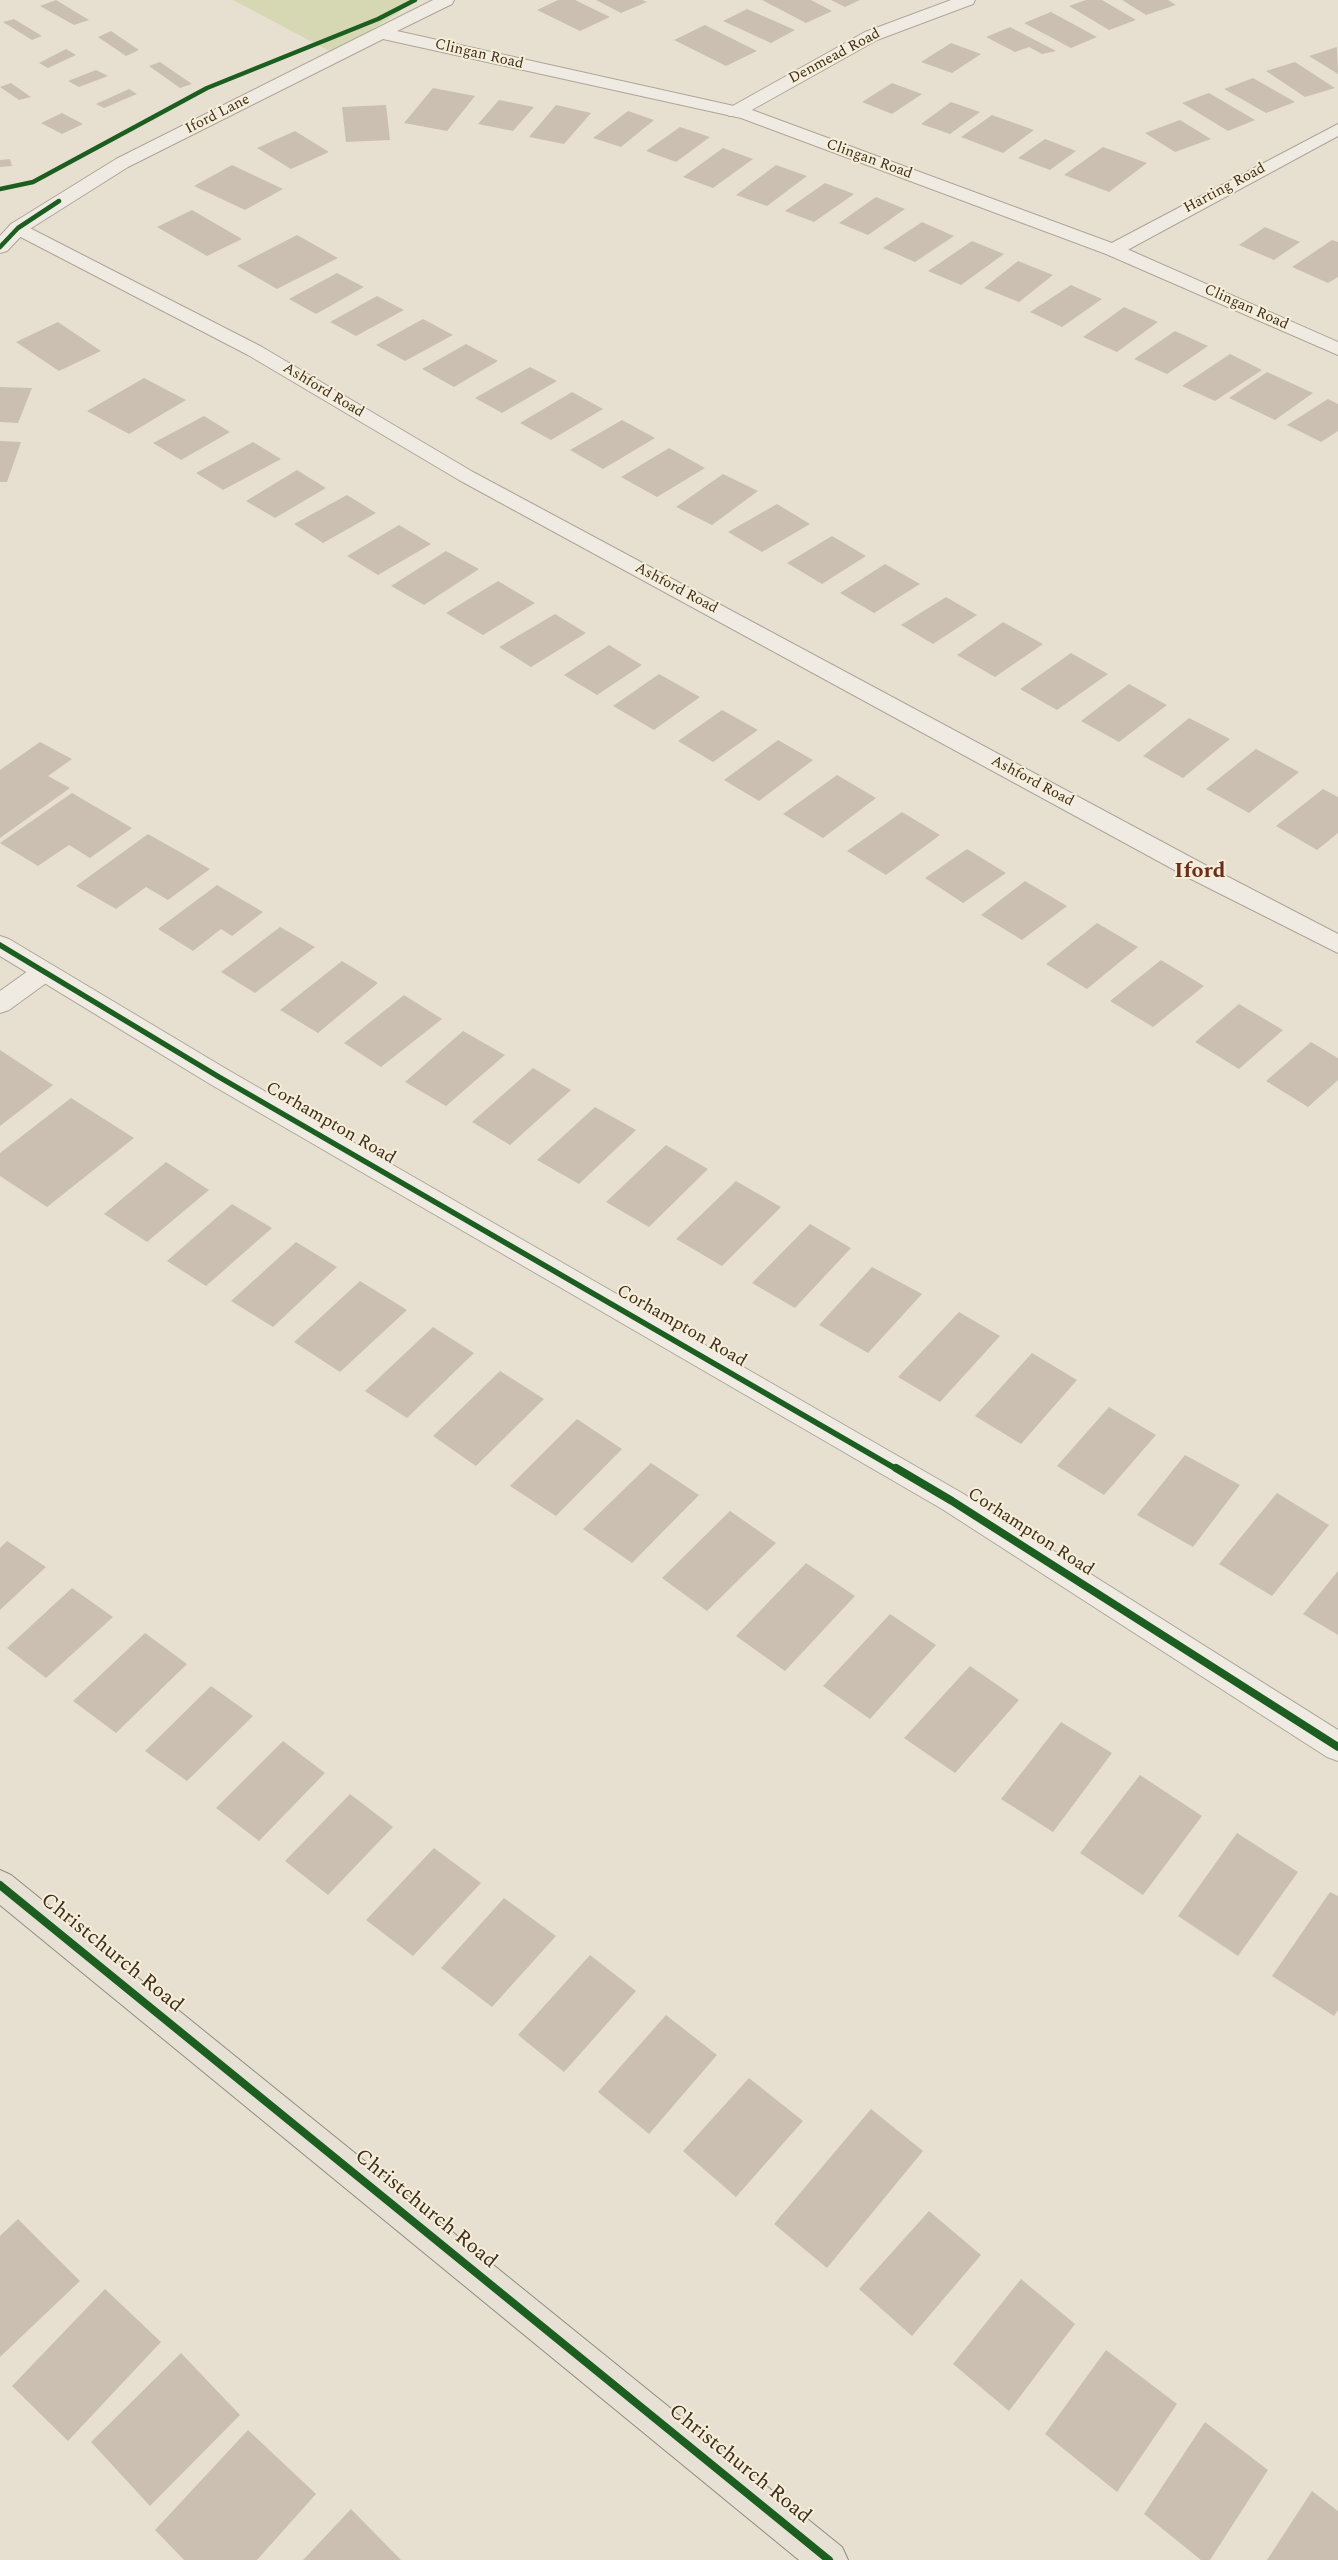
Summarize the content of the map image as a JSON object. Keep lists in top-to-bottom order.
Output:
{
  "streets": {
    "main road": ["Christchurch Road"],
    "street": [
      "Clingan Road",
      "Denmead Road",
      "Iford Lane",
      "Harting Road",
      "Ashford Road",
      "Corhampton Road"
    ]
  },
  "crossings": [
    ["Clingan Road", "Denmead Road"],
    ["Clingan Road", "Iford Lane"],
    ["Clingan Road", "Harting Road"],
    ["Iford Lane", "Ashford Road"]
  ],
  "districts": ["Iford"]
}
